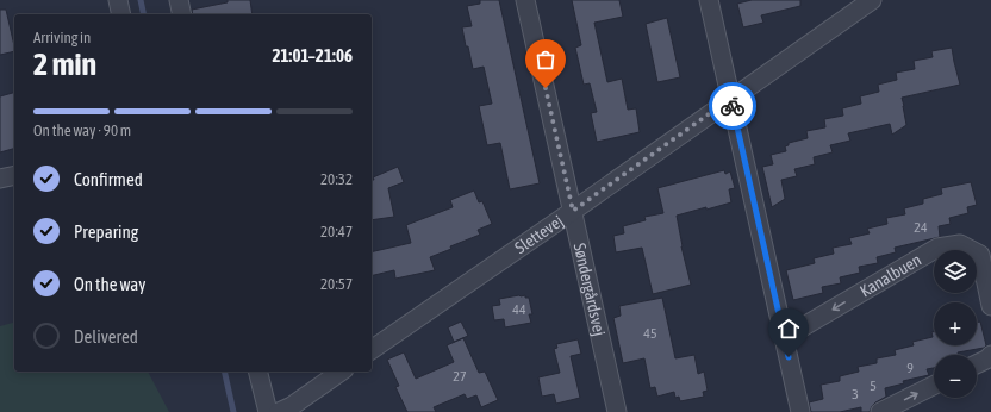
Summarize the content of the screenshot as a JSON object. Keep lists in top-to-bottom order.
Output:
{
  "streets": {
    "street": ["Slettevej", "Kanalbuen", "Søndergårdsvej"]
  },
  "crossings": [
    ["Slettevej", "Søndergårdsvej"]
  ],
  "house_numbers": [
    "24",
    "44",
    "45",
    "9",
    "27",
    "5",
    "3"
  ],
  "page": {
    "heading": ["2 min", "Arriving in", "21:01–21:06"],
    "bar": "On the way · 90 m",
    "list": [
      ["Confirmed", "20:32"],
      ["Preparing", "20:47"],
      ["On the way", "20:57"],
      "Delivered"
    ],
    "map_buttons": ["+", "−"]
  }
}
